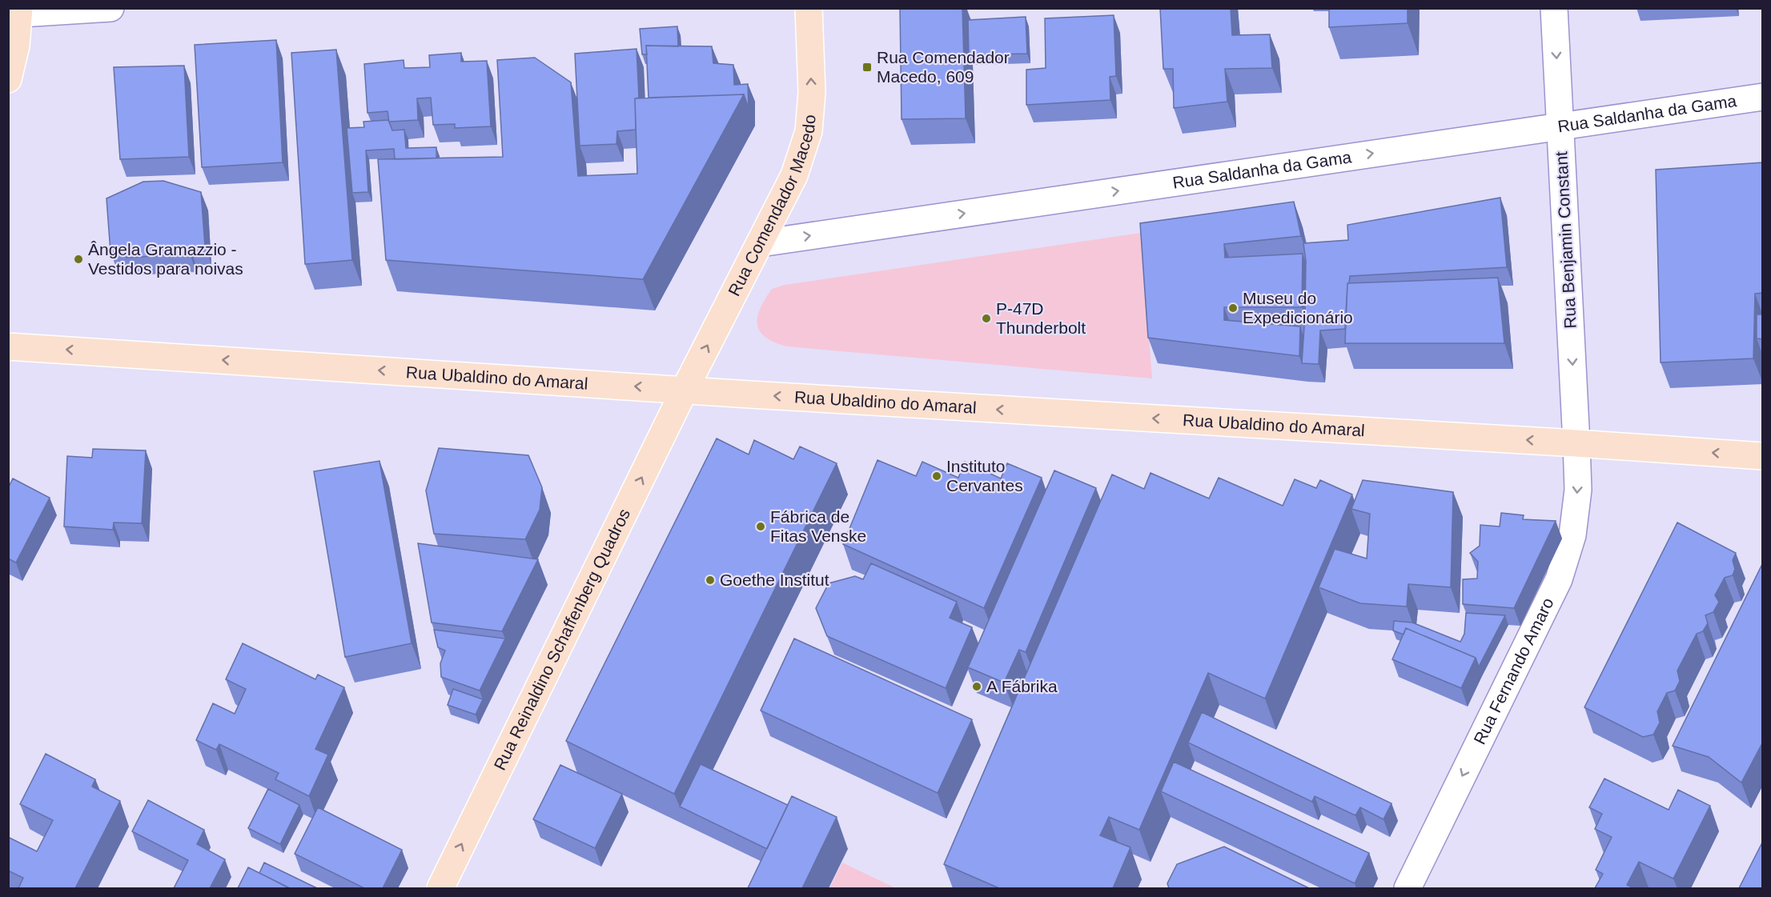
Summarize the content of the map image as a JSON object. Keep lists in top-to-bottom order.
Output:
{
  "streets": {
    "main road": ["Rua Comendador Macedo", "Rua Ubaldino do Amaral", "Rua Reinaldino Schaffenberg Quadros"],
    "street": ["Rua Saldanha da Gama", "Rua Benjamin Constant", "Rua Fernando Amaro"]
  },
  "crossings": [
    ["Rua Saldanha da Gama", "Rua Comendador Macedo"],
    ["Rua Saldanha da Gama", "Rua Benjamin Constant"],
    ["Rua Comendador Macedo", "Rua Ubaldino do Amaral"],
    ["Rua Comendador Macedo", "Rua Reinaldino Schaffenberg Quadros"],
    ["Rua Benjamin Constant", "Rua Ubaldino do Amaral"],
    ["Rua Benjamin Constant", "Rua Fernando Amaro"],
    ["Rua Ubaldino do Amaral", "Rua Reinaldino Schaffenberg Quadros"],
    ["Rua Ubaldino do Amaral", "Rua Fernando Amaro"]
  ],
  "one_way": [
    "Rua Saldanha da Gama",
    "Rua Comendador Macedo",
    "Rua Benjamin Constant",
    "Rua Ubaldino do Amaral",
    "Rua Reinaldino Schaffenberg Quadros",
    "Rua Fernando Amaro"
  ],
  "places": {
    "transit": ["Rua Comendador Macedo, 609"],
    "other": [
      "Ângela Gramazzio - Vestidos para noivas",
      "Museu do Expedicionário",
      "P-47D Thunderbolt",
      "Instituto Cervantes",
      "Fábrica de Fitas Venske",
      "Goethe Institut",
      "A Fábrika"
    ]
  }
}
